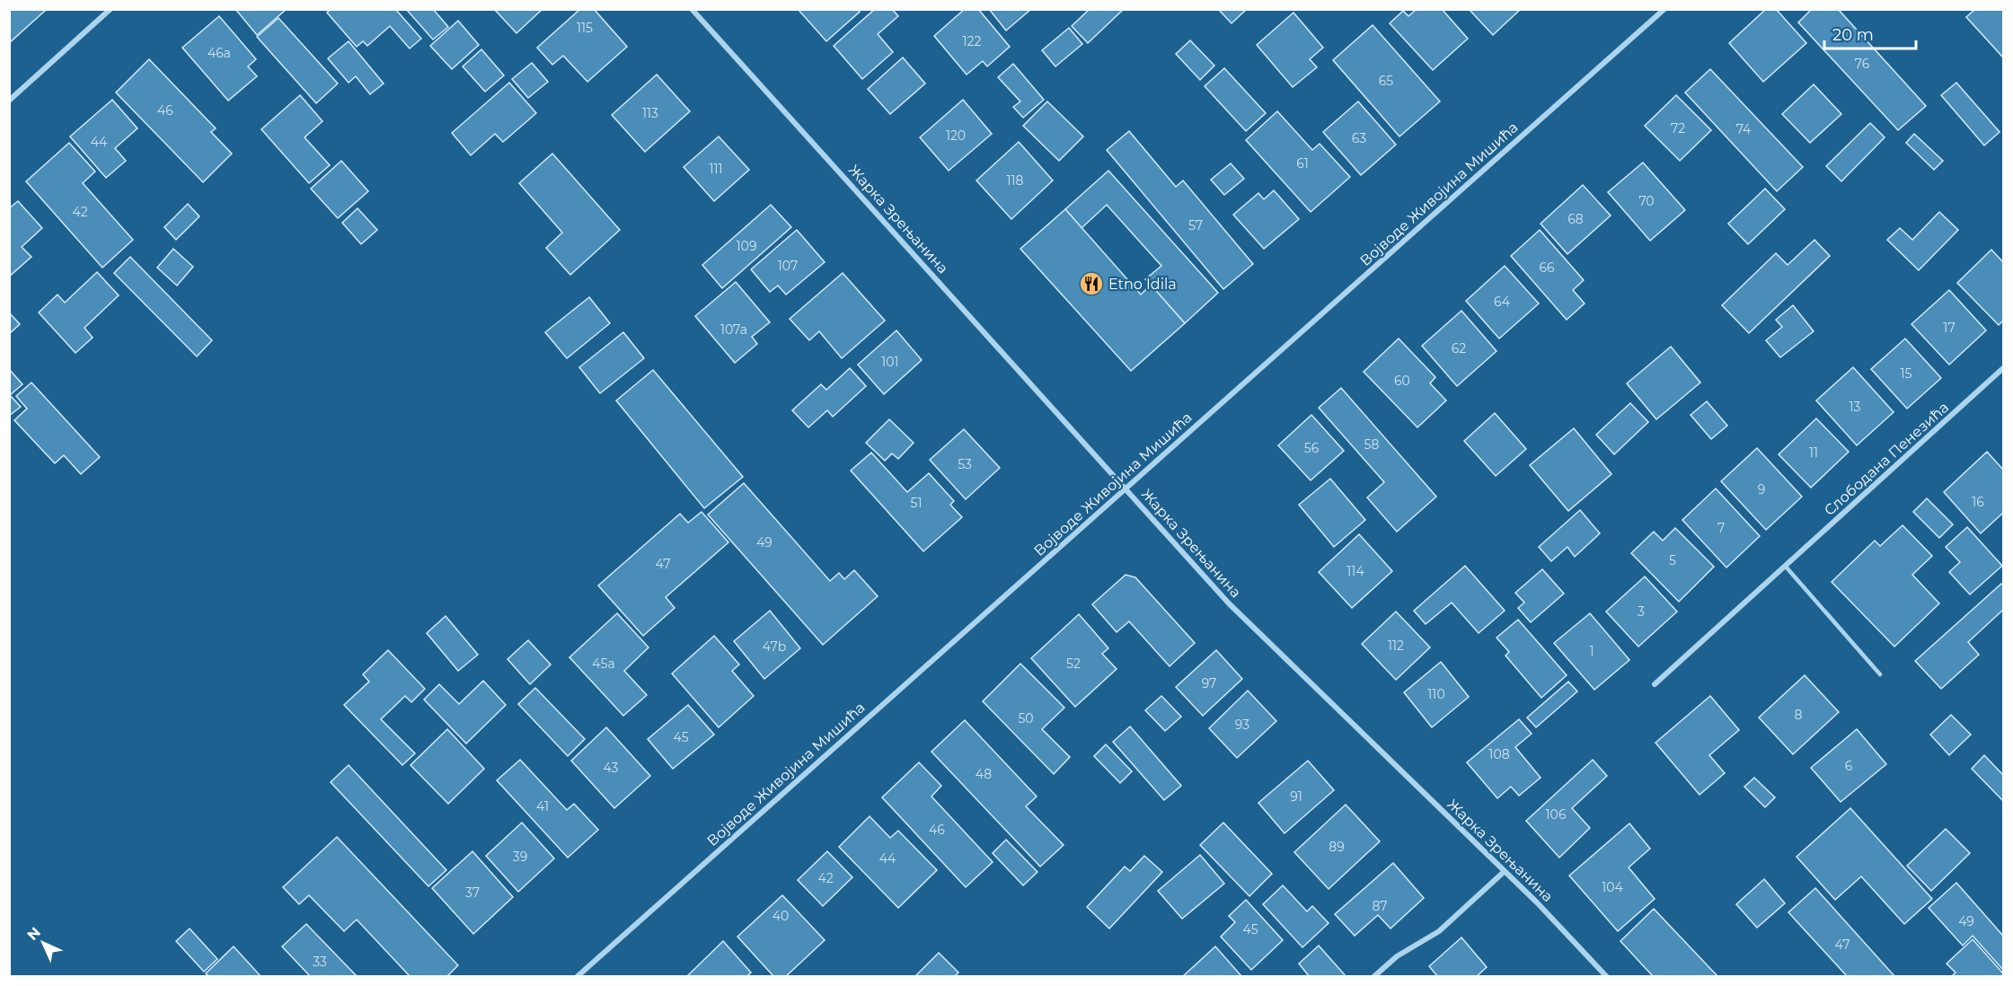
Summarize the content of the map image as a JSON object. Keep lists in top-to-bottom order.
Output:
{
  "streets": {
    "street": ["Војводе Живојина Мишића", "Жарка Зрењанина", "Слободана Пенезића"]
  },
  "crossings": [
    ["Војводе Живојина Мишића", "Жарка Зрењанина"]
  ],
  "places": {
    "restaurant": ["Etno Idila"]
  },
  "house_numbers": [
    "115",
    "122",
    "46a",
    "76",
    "65",
    "46",
    "113",
    "72",
    "74",
    "120",
    "63",
    "44",
    "61",
    "111",
    "118",
    "70",
    "42",
    "68",
    "57",
    "109",
    "107",
    "66",
    "64",
    "17",
    "107a",
    "62",
    "101",
    "15",
    "60",
    "13",
    "58",
    "56",
    "11",
    "53",
    "9",
    "16",
    "51",
    "7",
    "49",
    "5",
    "47",
    "114",
    "3",
    "112",
    "47b",
    "1",
    "45a",
    "52",
    "97",
    "110",
    "8",
    "50",
    "93",
    "45",
    "108",
    "6",
    "43",
    "48",
    "91",
    "41",
    "106",
    "46",
    "89",
    "39",
    "44",
    "42",
    "104",
    "37",
    "87",
    "40",
    "49",
    "45",
    "47",
    "33"
  ],
  "scale_bar": "20 m",
  "north": "top left"
}
